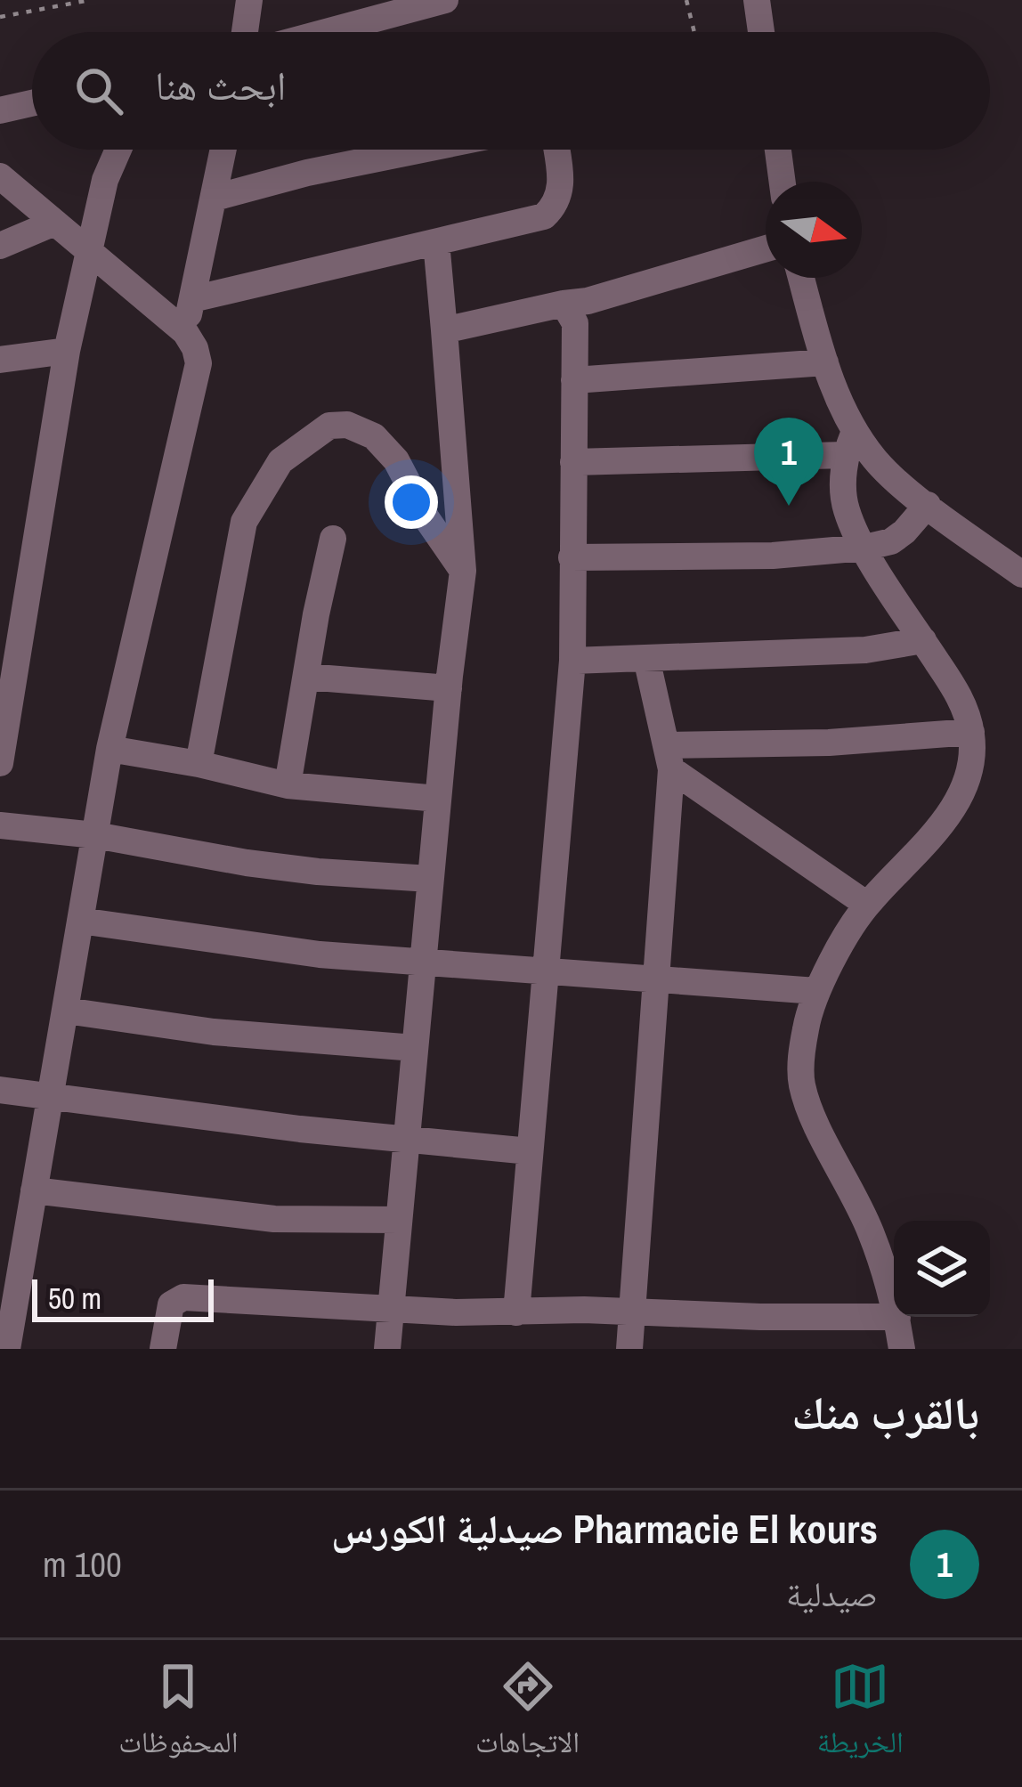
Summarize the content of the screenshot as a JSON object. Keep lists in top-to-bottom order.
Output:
{
  "scale_bar": "50 m",
  "north": "right",
  "page": {
    "search": "ابحث هنا",
    "pins": "1",
    "scale": "50 m",
    "heading": "بالقرب منك",
    "list": [
      {
        "mark": "1",
        "name": "Pharmacie El kours صيدلية الكورس",
        "note": "صيدلية",
        "value": "100 m"
      }
    ],
    "nav": ["الخريطة", "الاتجاهات", "المحفوظات"]
  }
}
